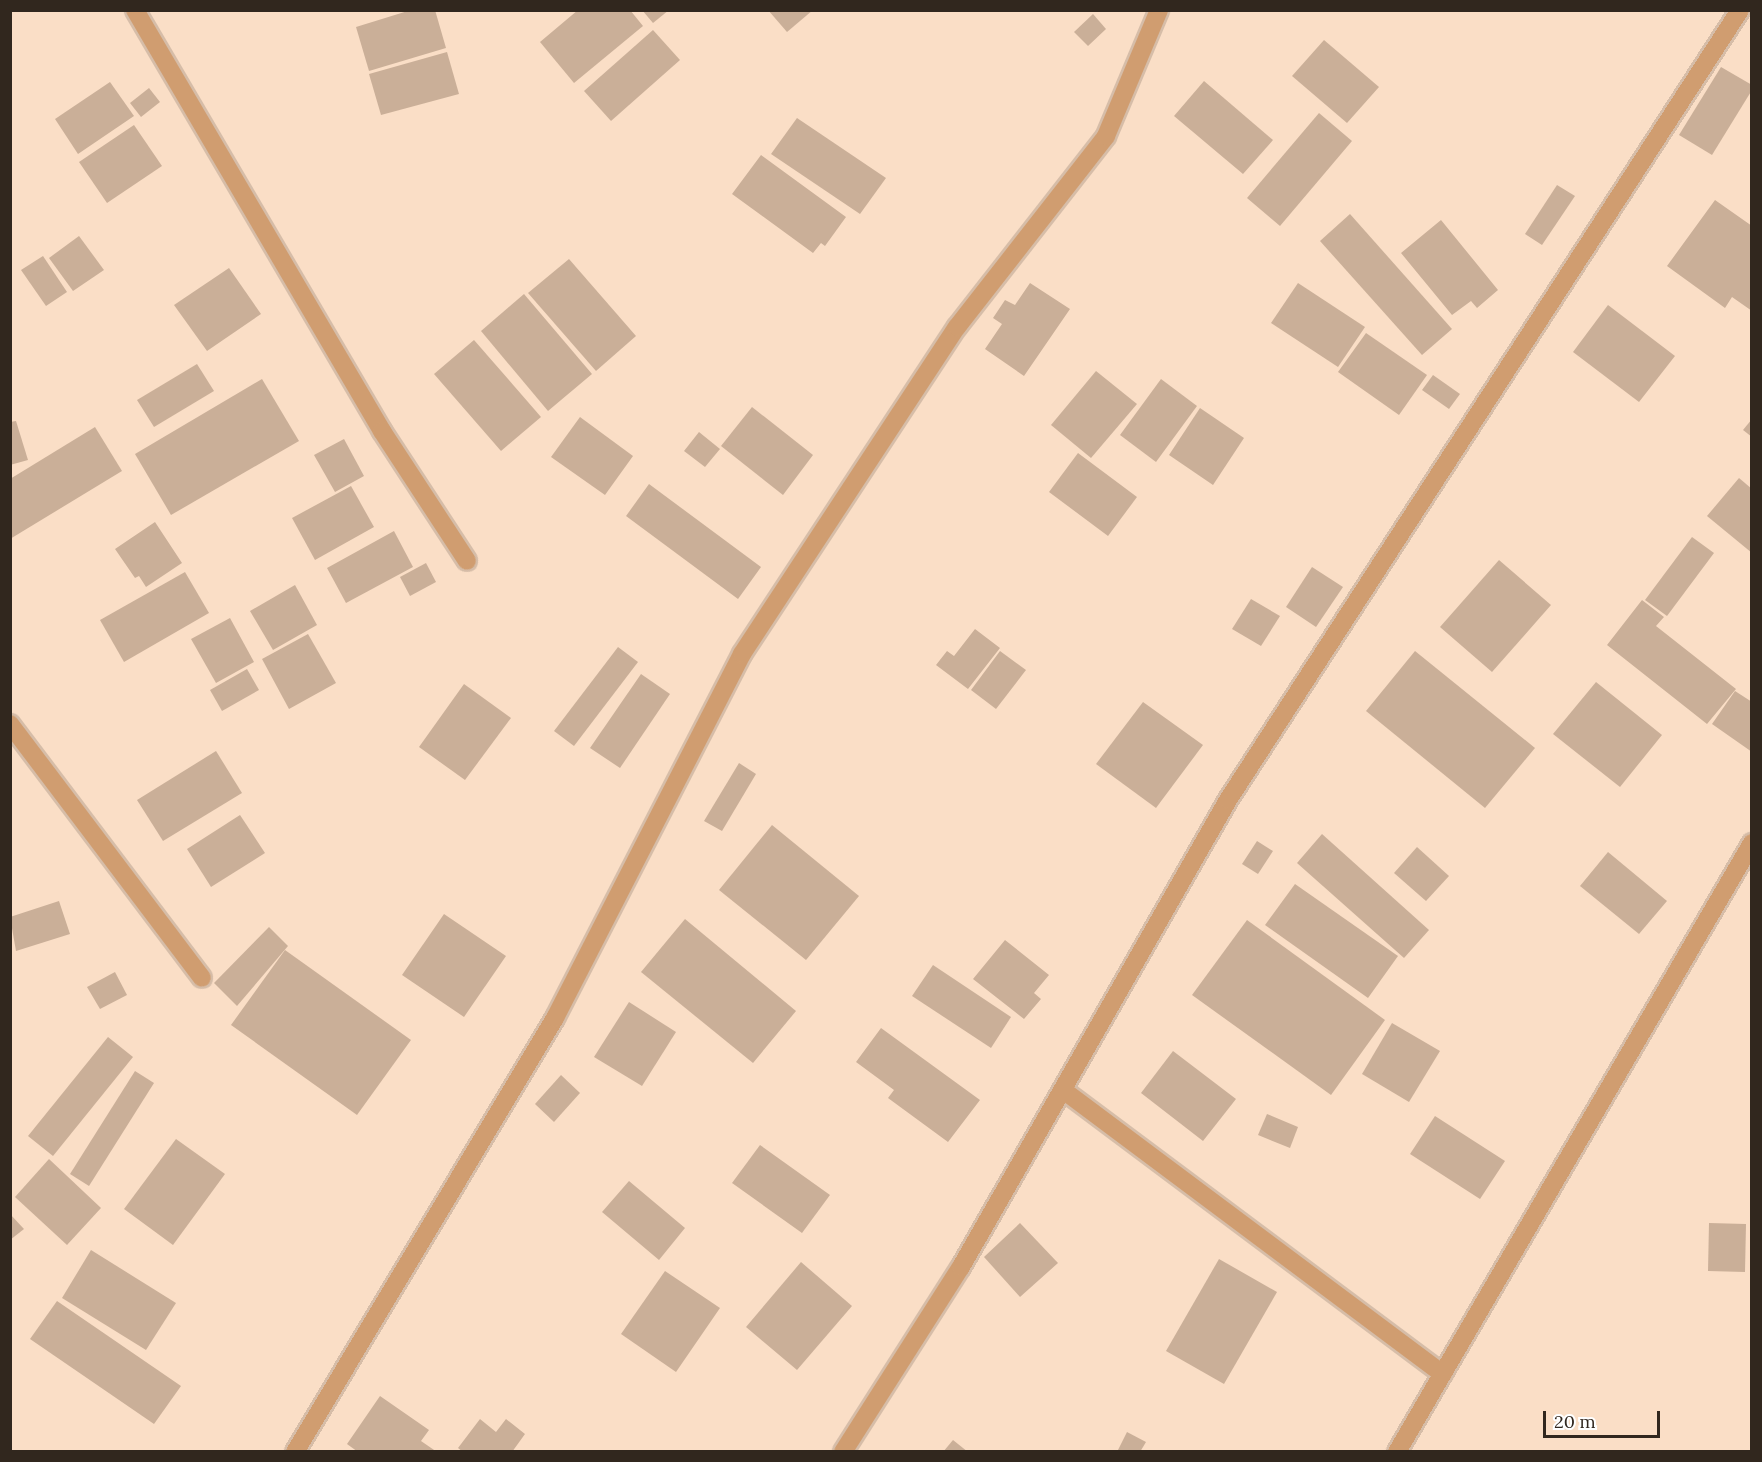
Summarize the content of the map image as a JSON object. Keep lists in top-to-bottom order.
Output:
{
  "scale_bar": "20 m"
}
